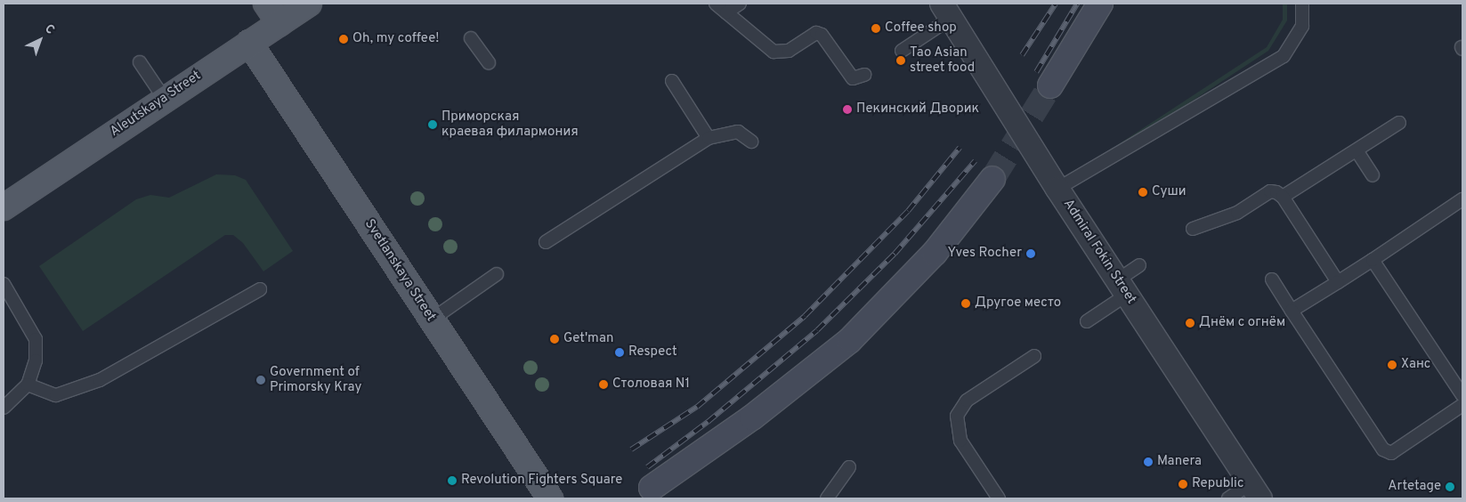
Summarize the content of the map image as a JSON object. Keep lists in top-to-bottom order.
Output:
{
  "streets": {
    "main road": ["Aleutskaya Street", "Svetlanskaya Street"],
    "street": ["Admiral Fokin Street"]
  },
  "crossings": [
    ["Aleutskaya Street", "Svetlanskaya Street"]
  ],
  "places": [
    "Coffee shop",
    "Oh, my coffee!",
    "Tao Asian street food",
    "Пекинский Дворик",
    "Приморская краевая филармония",
    "Суши",
    "Yves Rocher",
    "Другое место",
    "Днём с огнём",
    "Get'man",
    "Respect",
    "Ханс",
    "Government of Primorsky Kray",
    "Столовая N1",
    "Manera",
    "Revolution Fighters Square",
    "Republic",
    "Artetage"
  ],
  "north": "top right"
}
